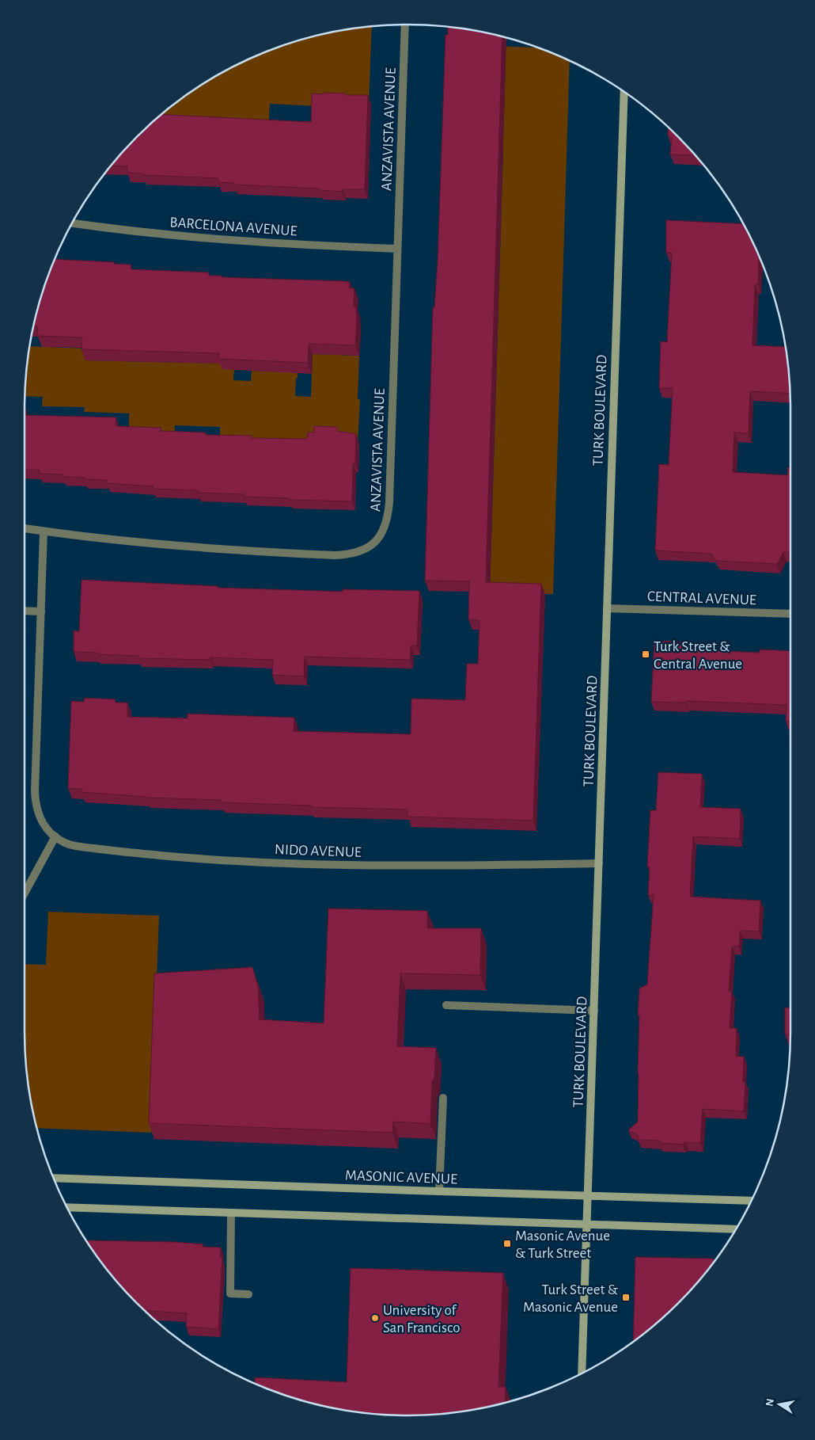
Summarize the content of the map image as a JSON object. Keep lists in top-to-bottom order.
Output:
{
  "streets": {
    "main road": ["TURK BOULEVARD", "MASONIC AVENUE"],
    "street": [
      "ANZAVISTA AVENUE",
      "BARCELONA AVENUE",
      "CENTRAL AVENUE",
      "NIDO AVENUE"
    ]
  },
  "crossings": [
    ["ANZAVISTA AVENUE", "BARCELONA AVENUE"],
    ["ANZAVISTA AVENUE", "NIDO AVENUE"],
    ["TURK BOULEVARD", "CENTRAL AVENUE"],
    ["TURK BOULEVARD", "NIDO AVENUE"],
    ["TURK BOULEVARD", "MASONIC AVENUE"]
  ],
  "places": {
    "transit": ["Turk Street & Central Avenue", "Masonic Avenue & Turk Street", "Turk Street & Masonic Avenue"],
    "other": ["University of San Francisco"]
  },
  "north": "left"
}
